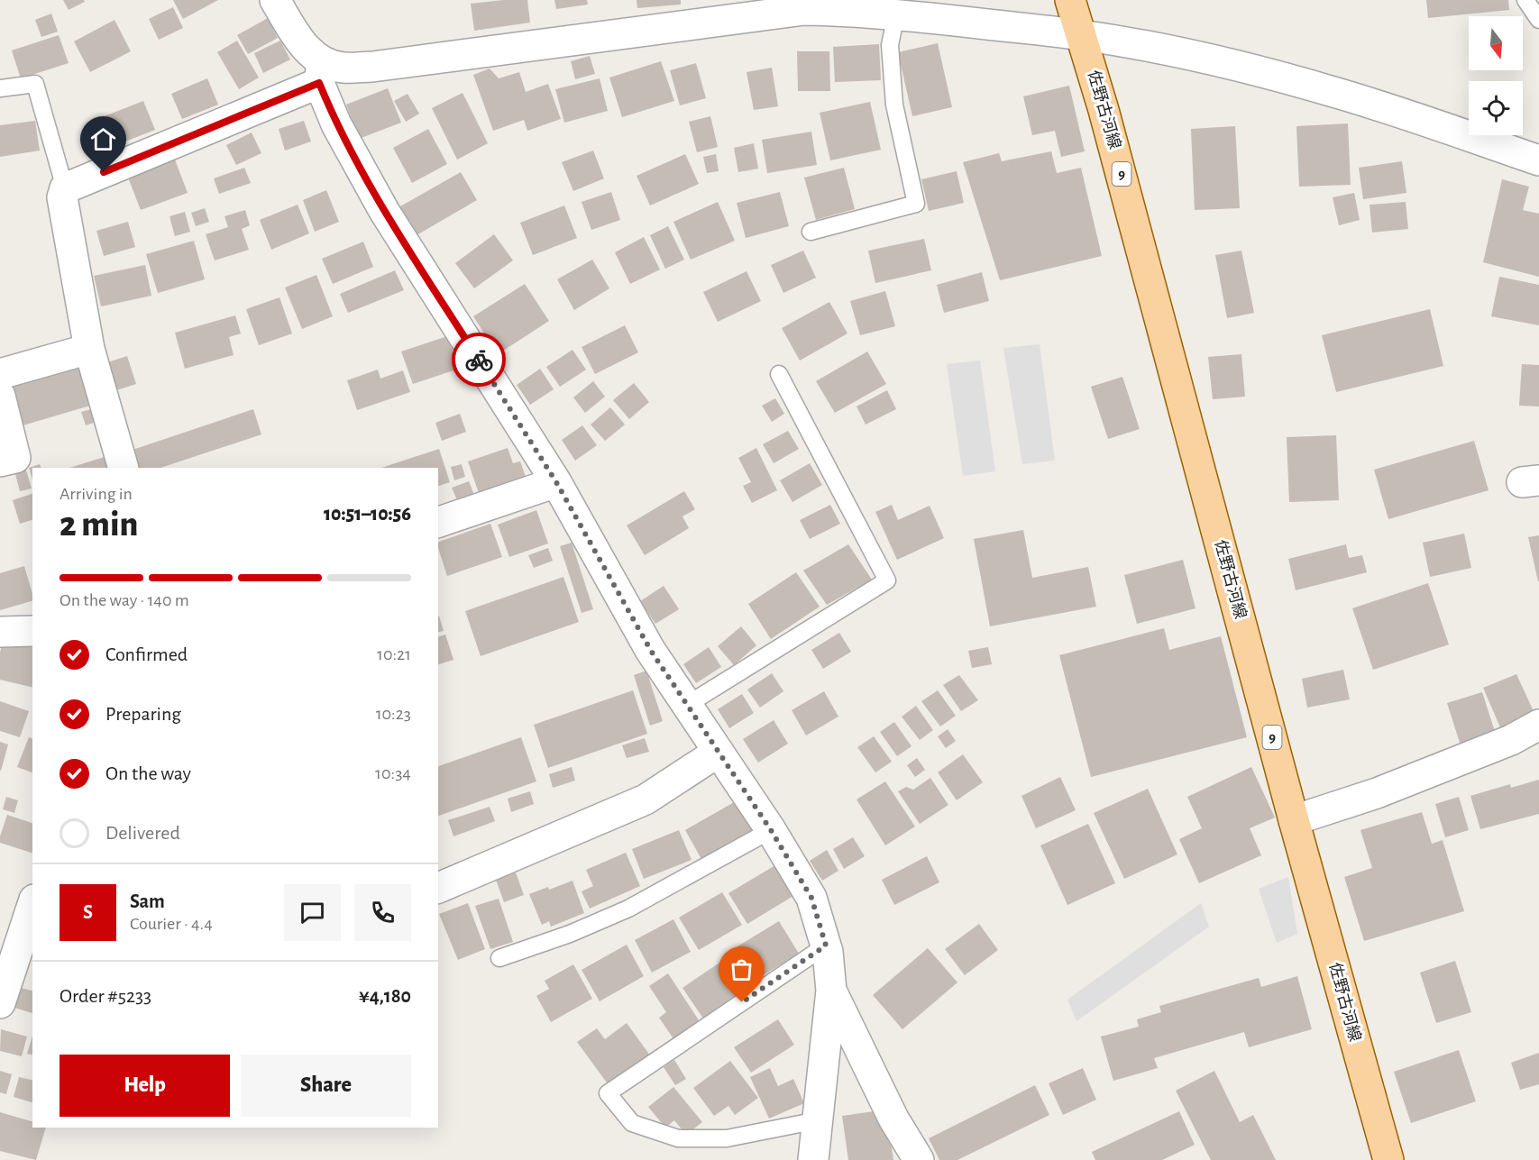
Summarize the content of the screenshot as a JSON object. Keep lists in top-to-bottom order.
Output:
{
  "streets": {
    "main road": ["佐野古河線", "9"]
  },
  "north": "bottom",
  "page": {
    "heading": ["2 min", "Arriving in", "10:51–10:56"],
    "panel": [
      "Sam",
      "Courier · 4.4",
      "Order #5233",
      "¥4,180"
    ],
    "bar": "On the way · 140 m",
    "list": [
      ["Confirmed", "10:21"],
      ["Preparing", "10:23"],
      ["On the way", "10:34"],
      "Delivered"
    ],
    "round": "S",
    "buttons": ["Help", "Share"]
  }
}
